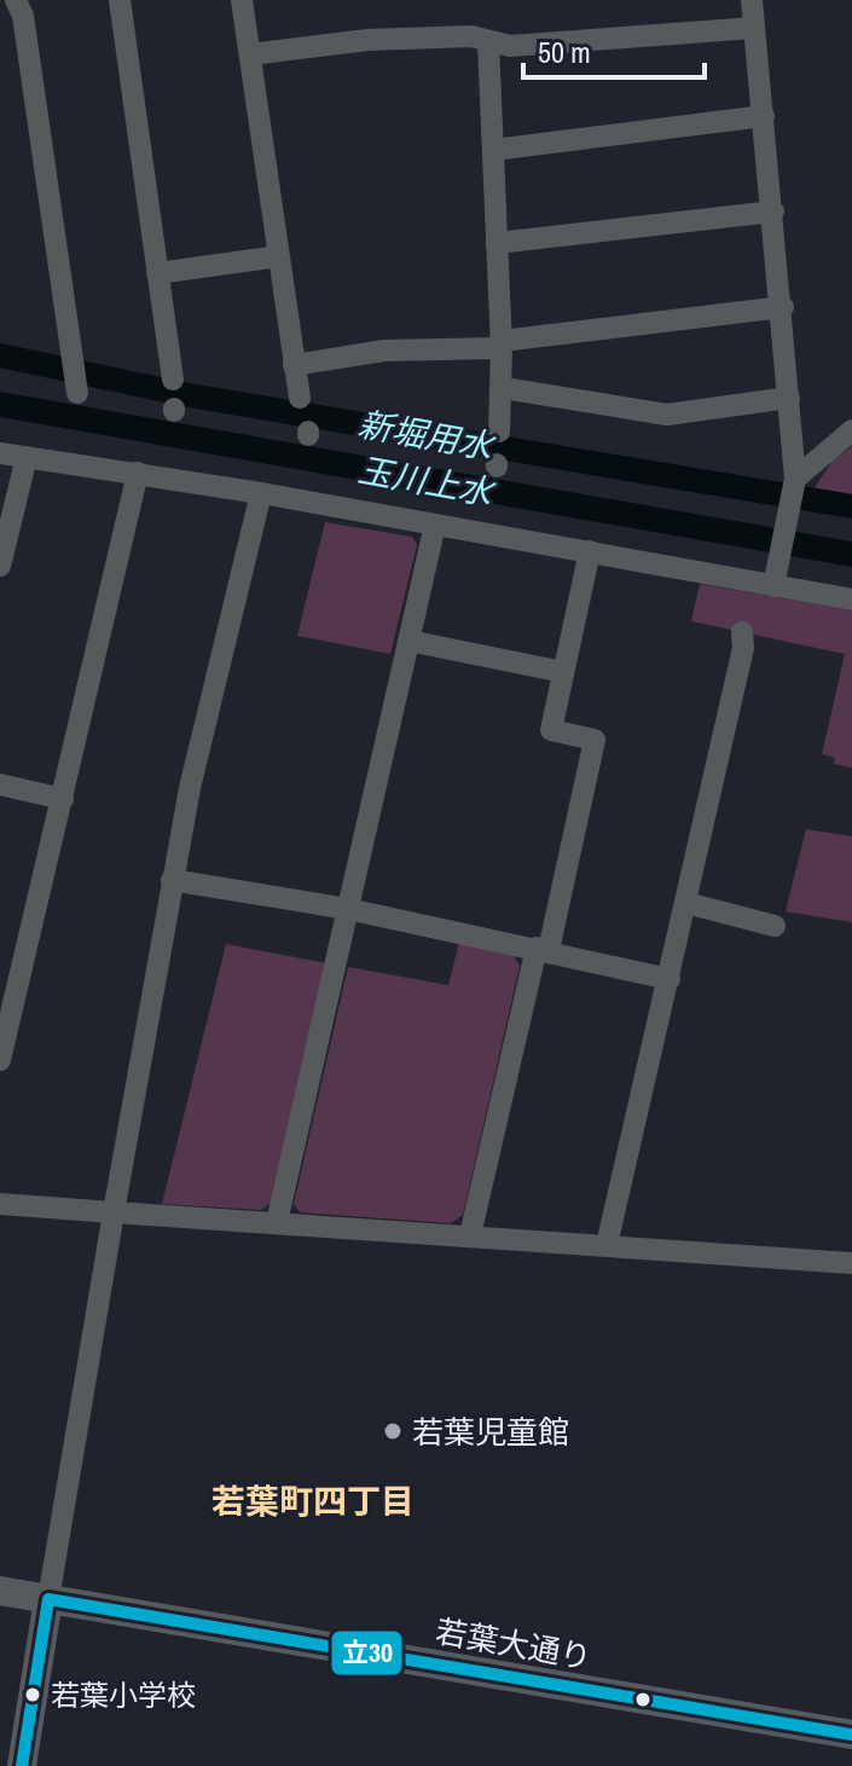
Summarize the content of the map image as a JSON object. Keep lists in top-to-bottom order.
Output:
{
  "streets": {
    "street": ["若葉大通り"]
  },
  "districts": ["若葉町四丁目"],
  "water": ["新堀用水", "玉川上水"],
  "places": ["若葉児童館", "若葉小学校"],
  "lines": ["transit line 立30"],
  "scale_bar": "50 m"
}
